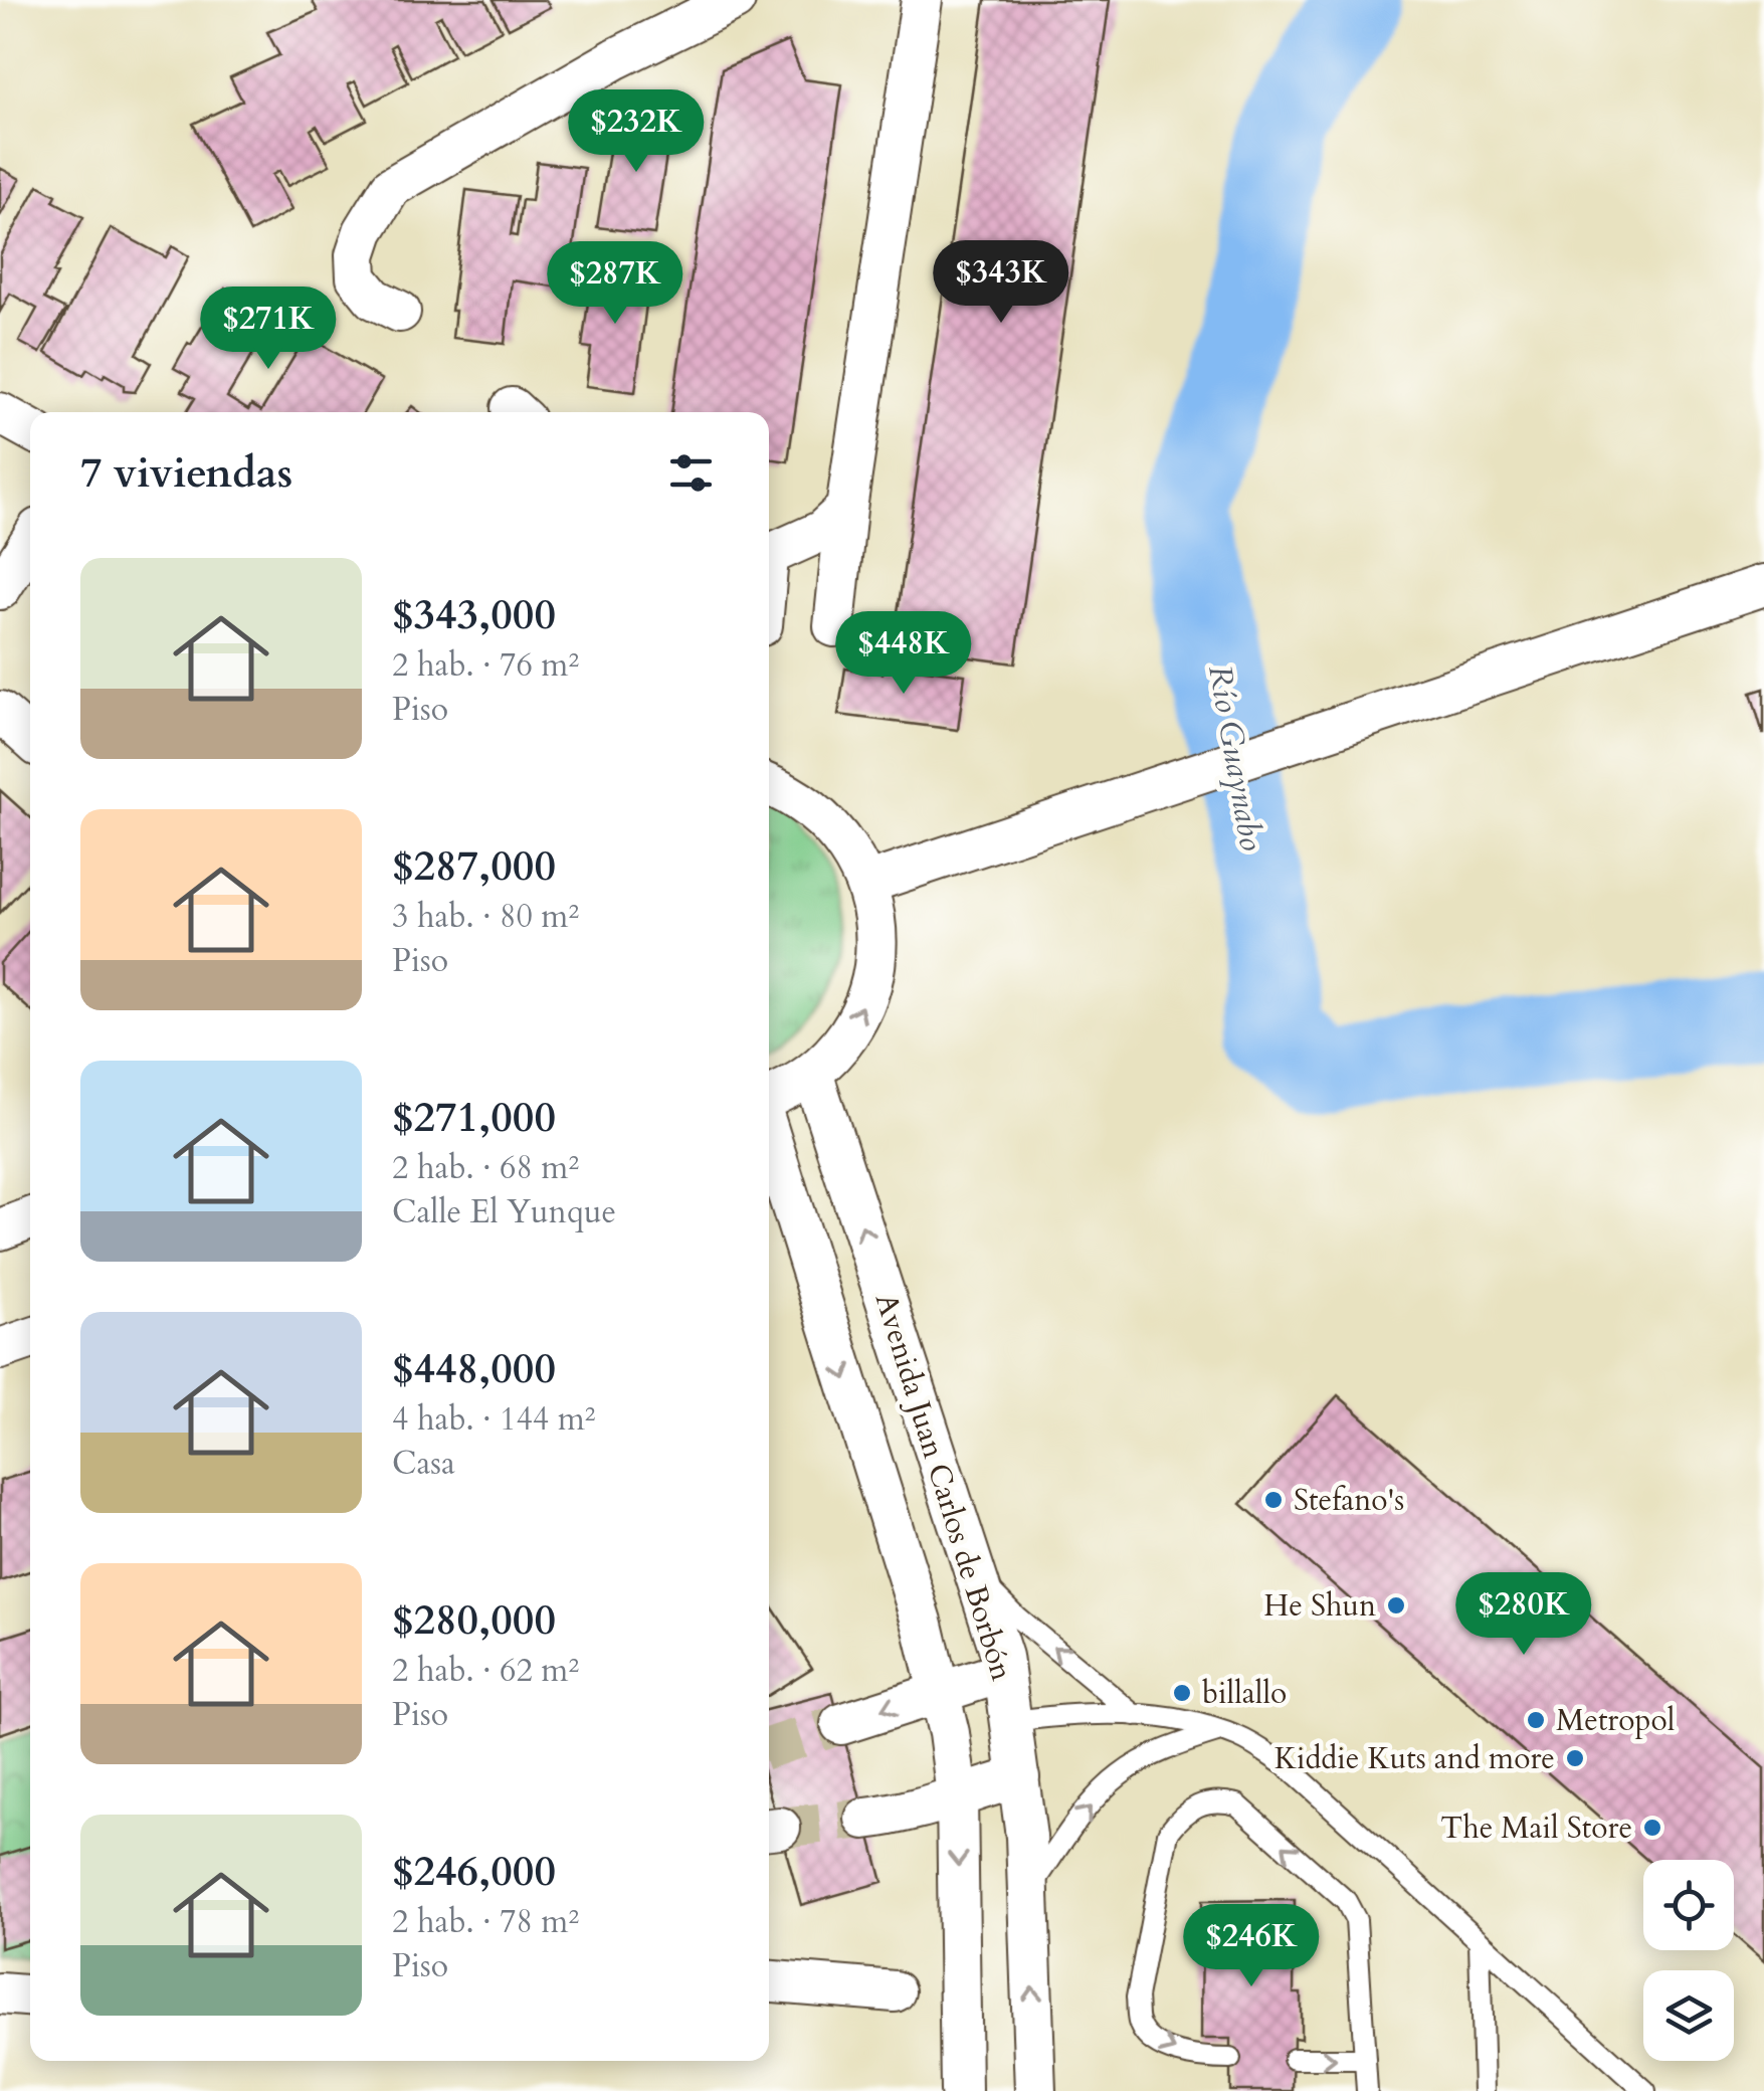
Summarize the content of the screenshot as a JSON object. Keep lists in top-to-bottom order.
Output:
{
  "streets": {
    "street": ["Avenida Juan Carlos de Borbón"]
  },
  "water": ["Río Guaynabo"],
  "places": [
    "Stefano's",
    "He Shun",
    "billallo",
    "Metropol",
    "Kiddie Kuts and more",
    "The Mail Store"
  ],
  "page": {
    "price": [
      "$232K",
      "$343K",
      "$287K",
      "$271K",
      "$448K",
      "$280K",
      "$246K"
    ],
    "heading": "7 viviendas",
    "list": [
      {
        "name": "$343,000",
        "note": "2 hab. · 76 m² · Piso"
      },
      {
        "name": "$287,000",
        "note": "3 hab. · 80 m² · Piso"
      },
      {
        "name": "$271,000",
        "note": "2 hab. · 68 m² · Calle El Yunque"
      },
      {
        "name": "$448,000",
        "note": "4 hab. · 144 m² · Casa"
      },
      {
        "name": "$280,000",
        "note": "2 hab. · 62 m² · Piso"
      },
      {
        "name": "$246,000",
        "note": "2 hab. · 78 m² · Piso"
      }
    ]
  }
}
